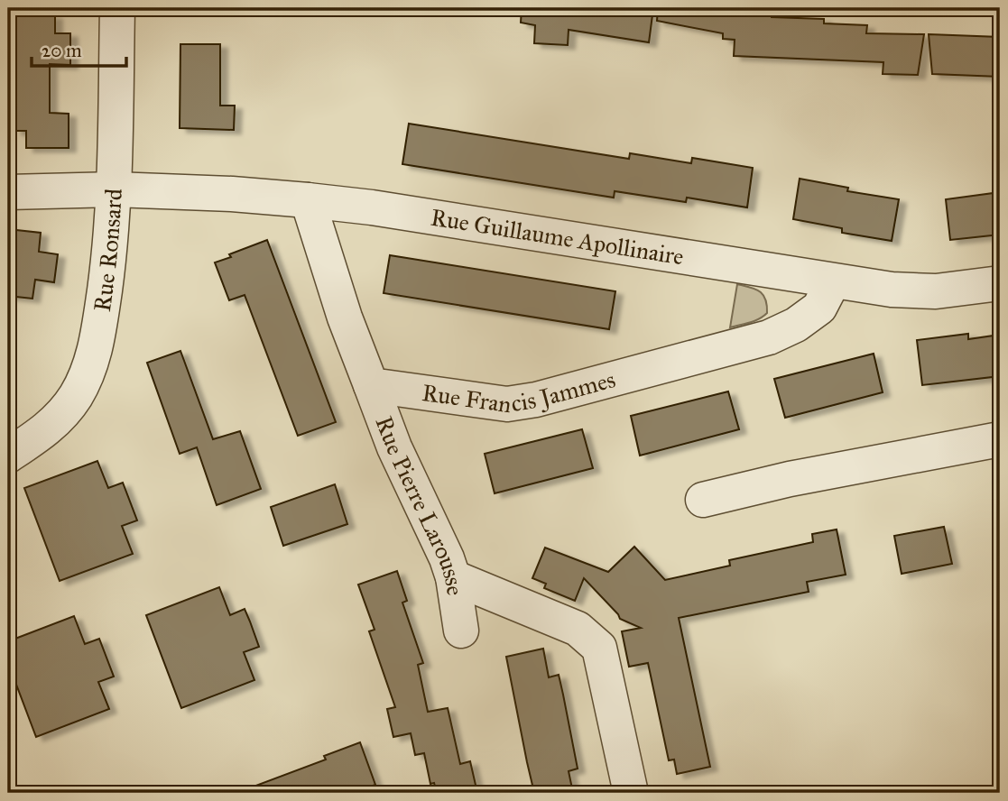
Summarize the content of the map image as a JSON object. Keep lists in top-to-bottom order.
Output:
{
  "streets": {
    "street": [
      "Rue Guillaume Apollinaire",
      "Rue Ronsard",
      "Rue Francis Jammes",
      "Rue Pierre Larousse"
    ]
  },
  "crossings": [
    ["Rue Guillaume Apollinaire", "Rue Ronsard"],
    ["Rue Guillaume Apollinaire", "Rue Francis Jammes"],
    ["Rue Francis Jammes", "Rue Pierre Larousse"]
  ],
  "scale_bar": "20 m"
}
